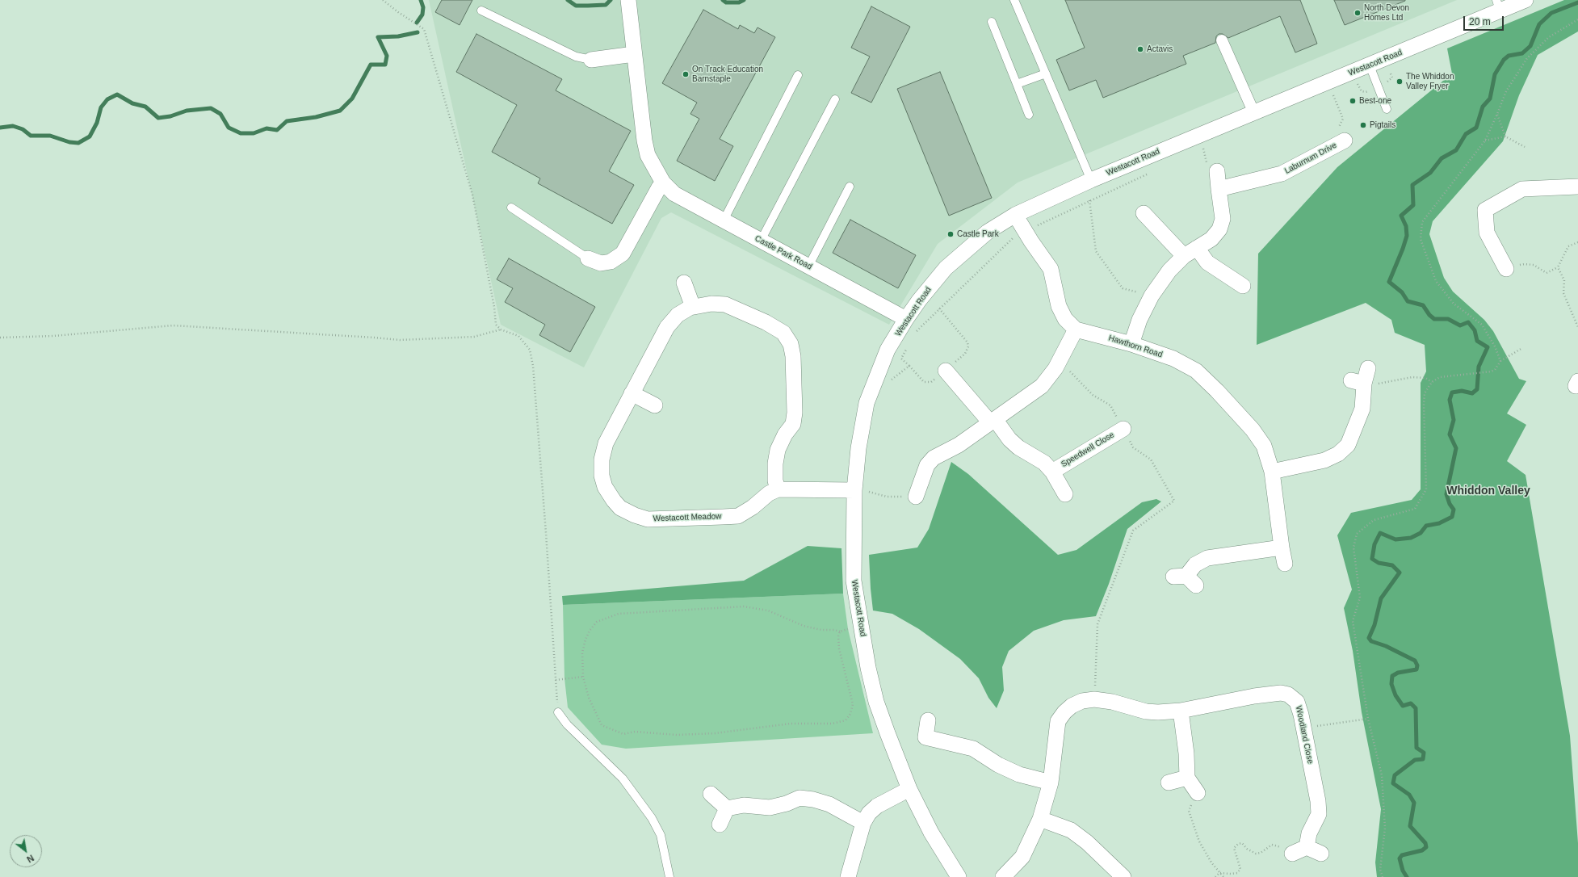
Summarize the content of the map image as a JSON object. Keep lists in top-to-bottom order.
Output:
{
  "streets": {
    "street": [
      "Westacott Road",
      "Laburnum Drive",
      "Castle Park Road",
      "Hawthorn Road",
      "Speedwell Close",
      "Westacott Meadow",
      "Woodland Close"
    ]
  },
  "crossings": [
    ["Westacott Road", "Castle Park Road"]
  ],
  "districts": ["Whiddon Valley"],
  "places": [
    "North Devon Homes Ltd",
    "Actavis",
    "On Track Education Barnstaple",
    "The Whiddon Valley Fryer",
    "Best-one",
    "Pigtails",
    "Castle Park"
  ],
  "scale_bar": "20 m",
  "north": "bottom right"
}
